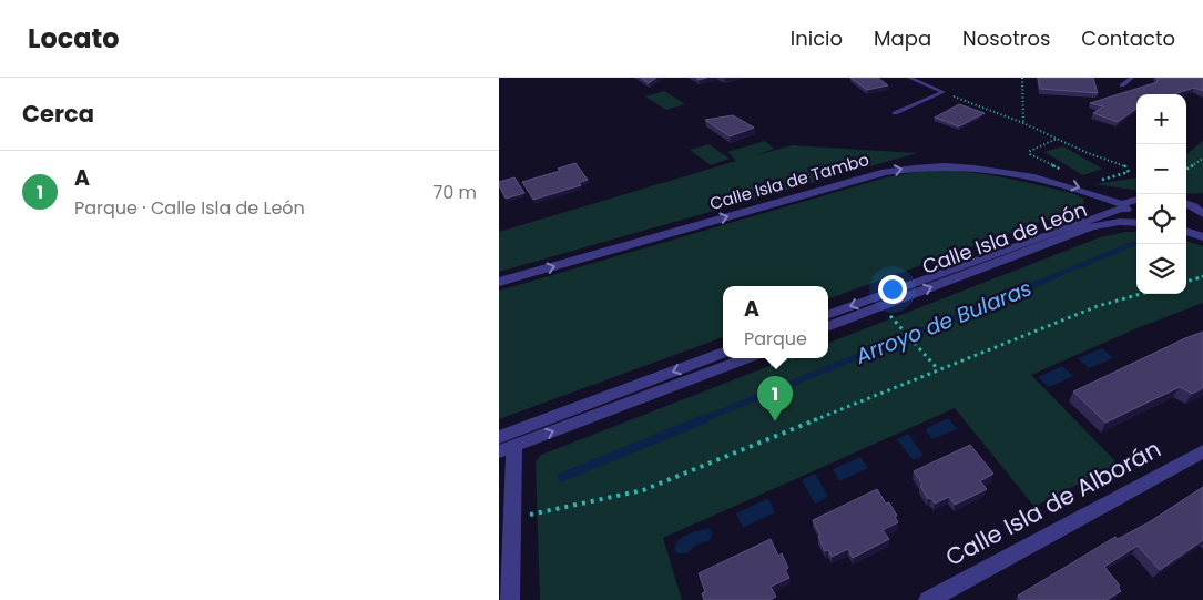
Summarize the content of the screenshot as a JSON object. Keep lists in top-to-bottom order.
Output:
{
  "streets": {
    "street": ["Calle Isla de Tambo", "Calle Isla de León", "Calle Isla de Alborán"]
  },
  "crossings": [
    ["Calle Isla de Tambo", "Calle Isla de León"]
  ],
  "one_way": ["Calle Isla de Tambo"],
  "water": ["Arroyo de Bularas"],
  "page": {
    "header": "Locato",
    "nav": [
      "Inicio",
      "Mapa",
      "Nosotros",
      "Contacto"
    ],
    "heading": "Cerca",
    "map_buttons": ["+", "−"],
    "list": [
      {
        "mark": "1",
        "name": "A",
        "note": "Parque · Calle Isla de León",
        "value": "70 m"
      }
    ],
    "popup": ["A", "Parque"],
    "pins": "1"
  }
}
